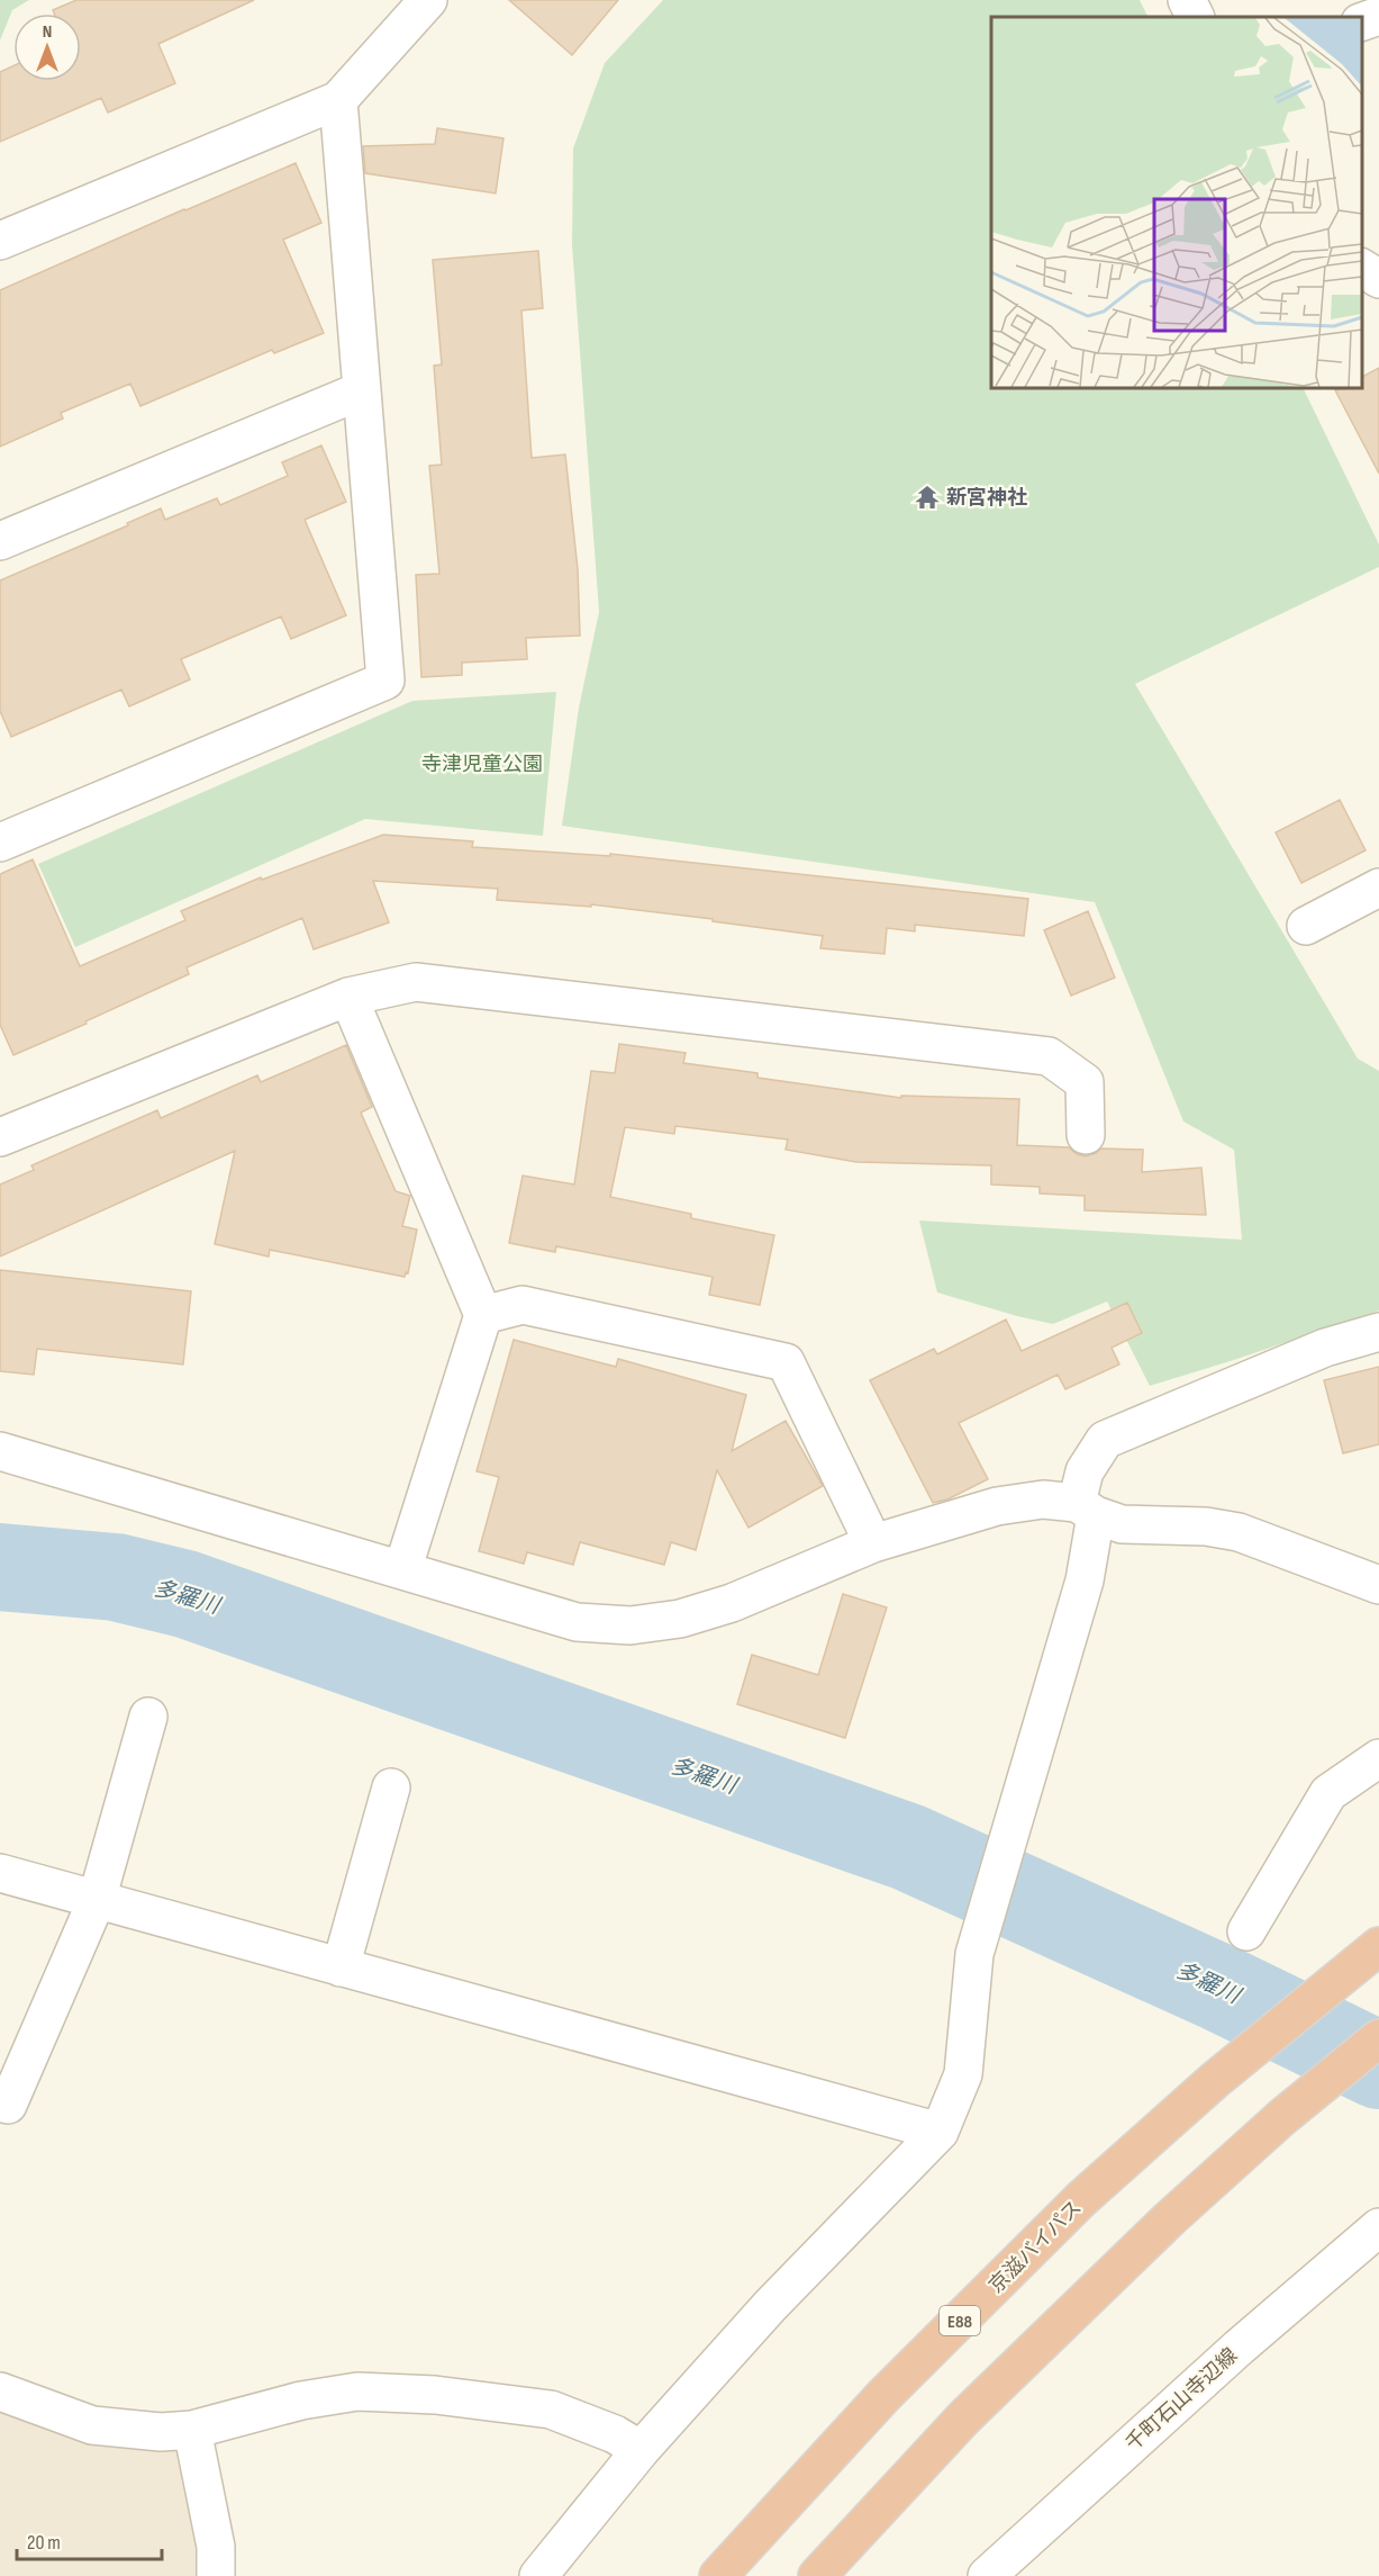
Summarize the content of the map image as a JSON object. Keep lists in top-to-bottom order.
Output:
{
  "streets": {
    "highway": ["京滋バイパス", "E88"],
    "street": ["千町石山寺辺線"]
  },
  "water": ["多羅川"],
  "parks": ["寺津児童公園"],
  "places": {
    "temple": ["新宮神社"]
  },
  "scale_bar": "20 m",
  "north": "top"
}
